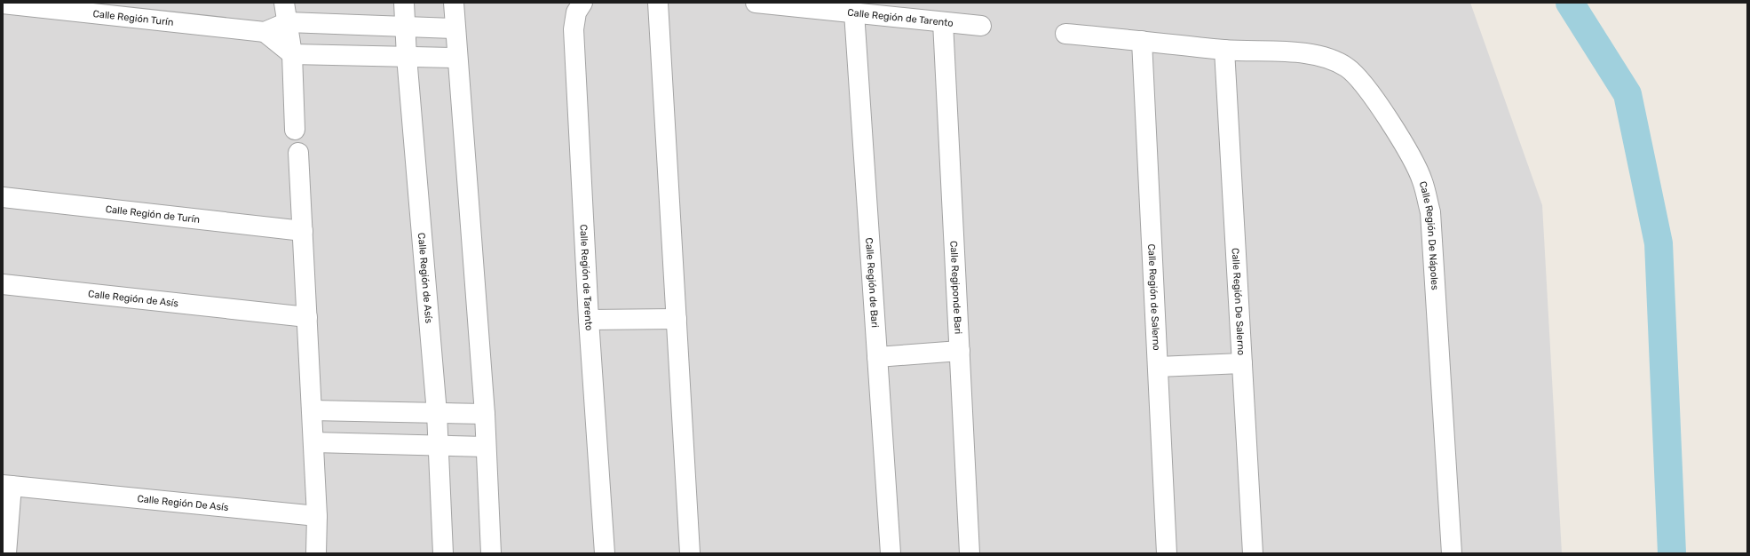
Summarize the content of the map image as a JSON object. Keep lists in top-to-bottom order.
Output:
{
  "streets": {
    "street": [
      "Calle Región de Tarento",
      "Calle Región Turín",
      "Calle Región de Turín",
      "Calle Región De Nápoles",
      "Calle Región de Asís",
      "Calle Región de Bari",
      "Calle Regiponde Bari",
      "Calle Región de Salerno",
      "Calle Región De Salerno",
      "Calle Región De Asís"
    ]
  },
  "crossings": [
    ["Calle Región de Tarento", "Calle Región de Bari"],
    ["Calle Región de Tarento", "Calle Regiponde Bari"],
    ["Calle Región De Nápoles", "Calle Región De Salerno"]
  ]
}
